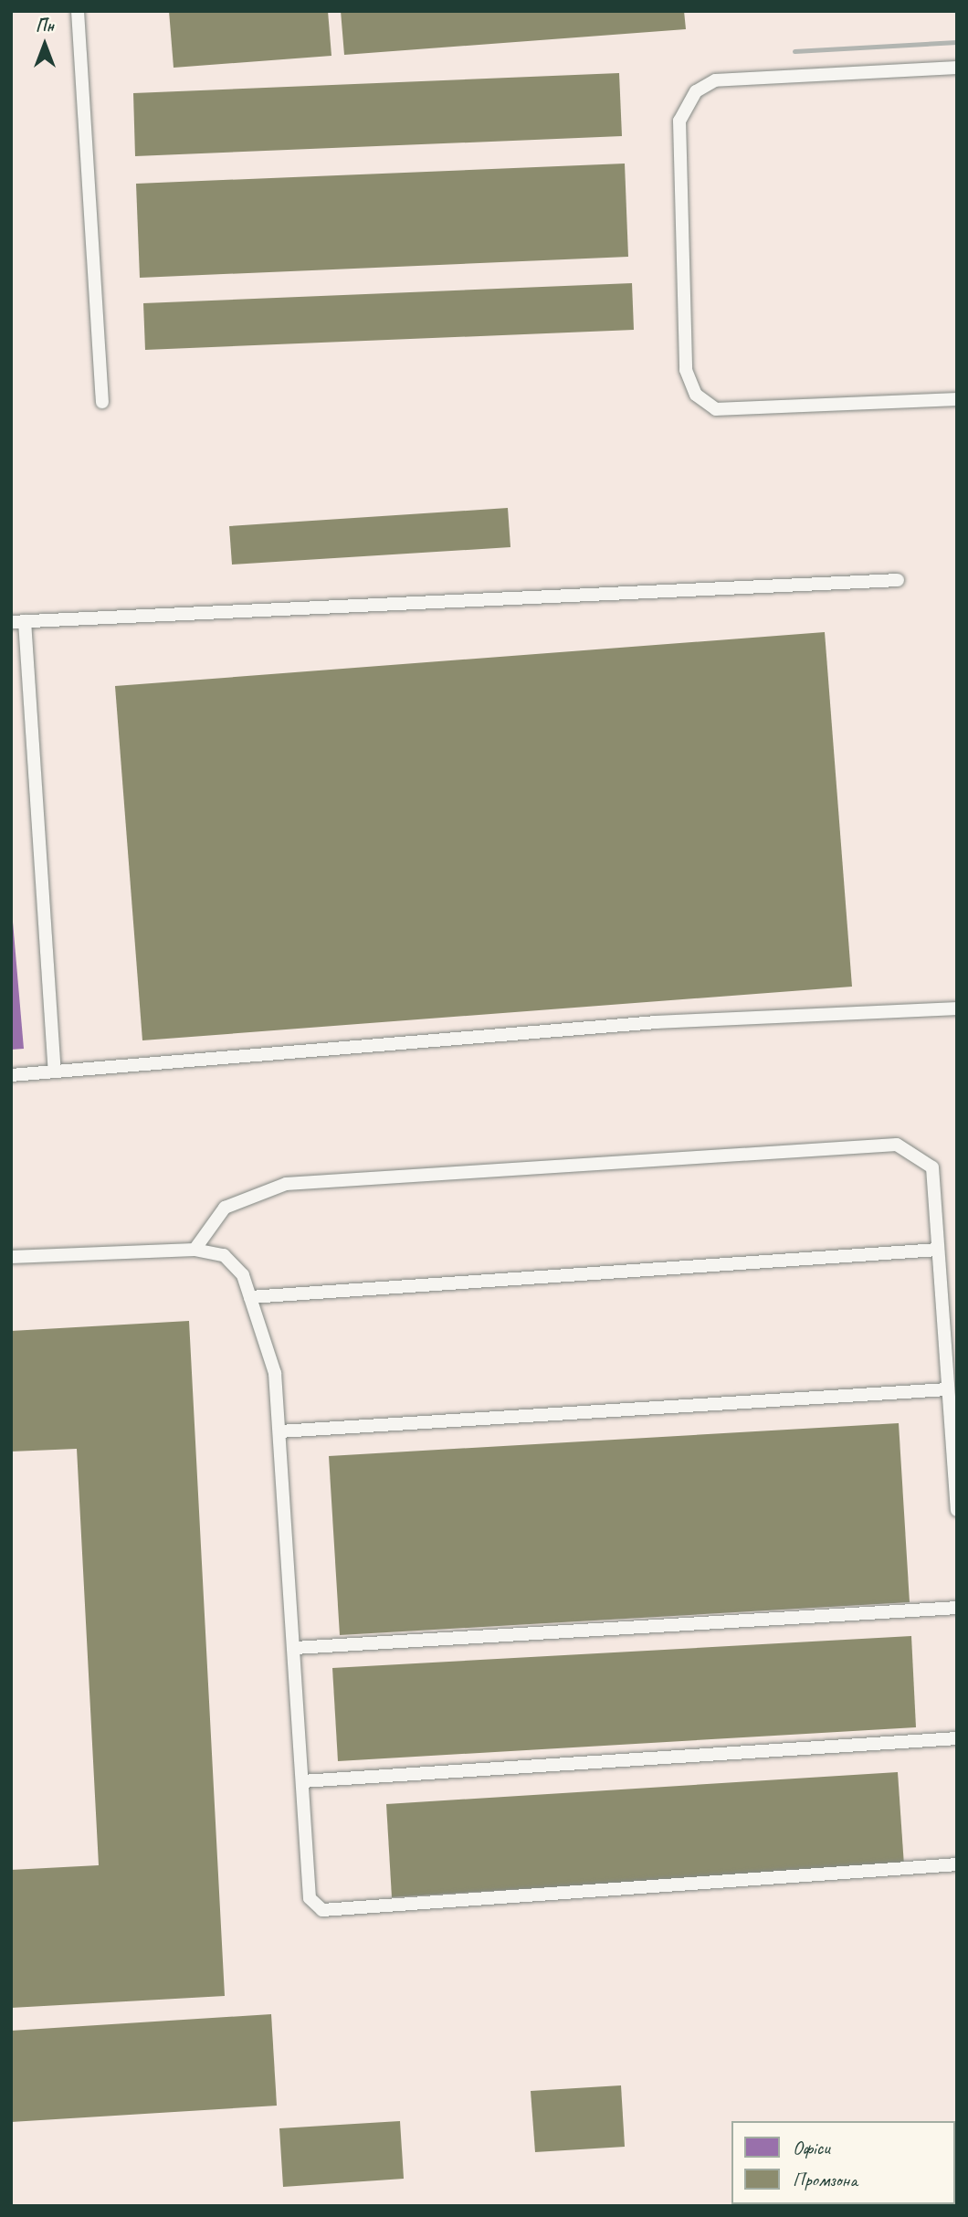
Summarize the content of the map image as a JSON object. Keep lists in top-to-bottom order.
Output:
{
  "legend": ["Офіси", "Промзона"],
  "north": "top"
}
